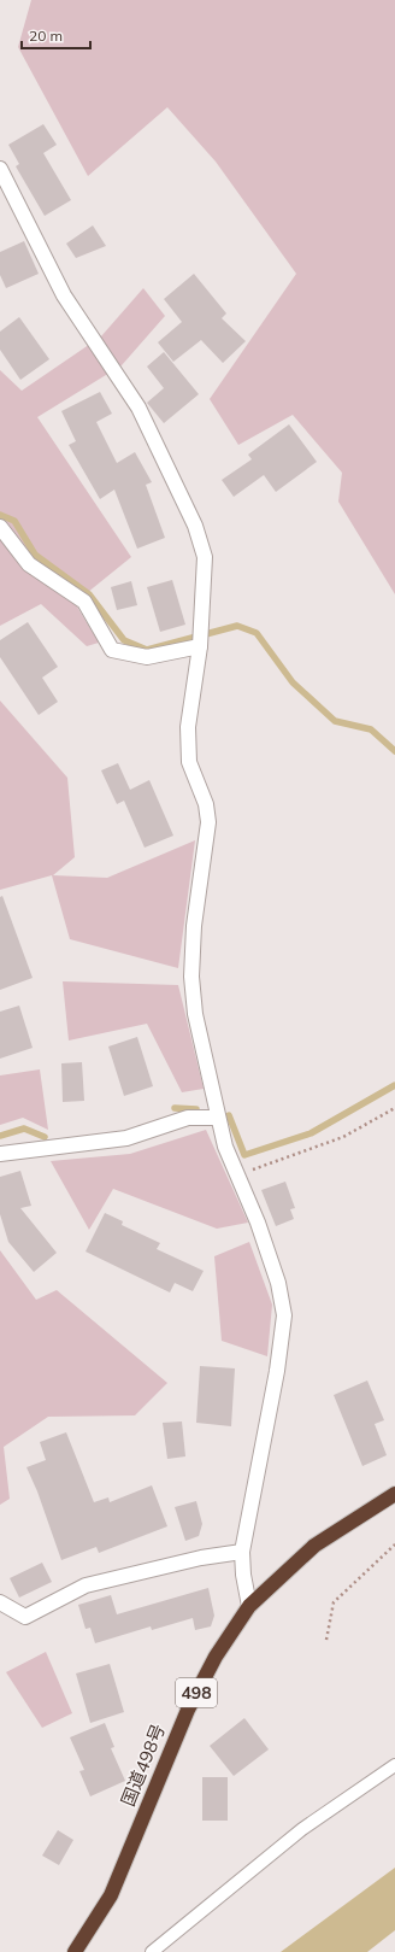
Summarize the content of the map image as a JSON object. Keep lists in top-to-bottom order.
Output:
{
  "streets": {
    "highway": ["498", "国道498号"]
  },
  "scale_bar": "20 m"
}
